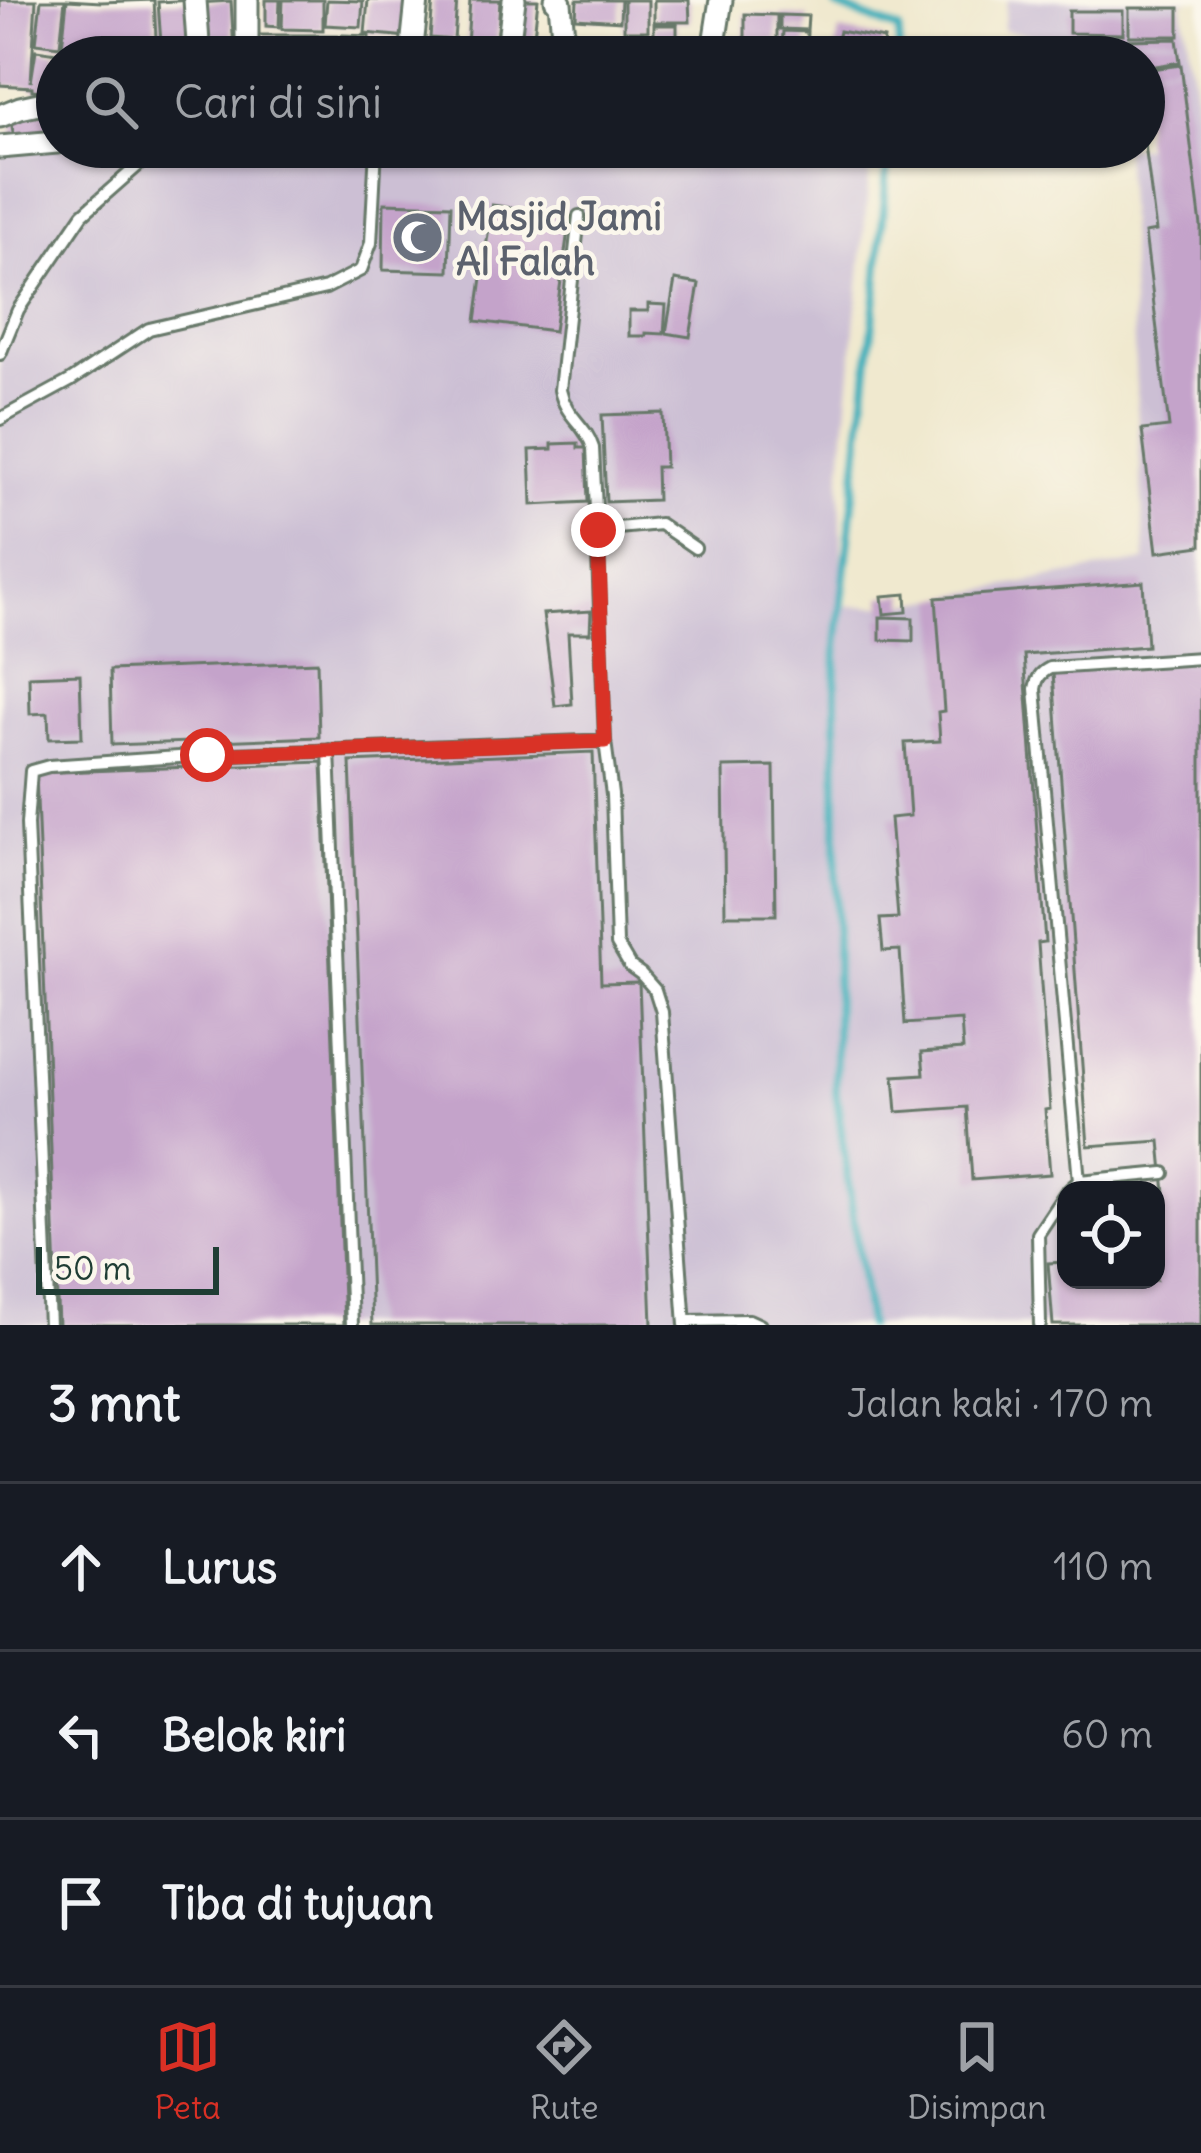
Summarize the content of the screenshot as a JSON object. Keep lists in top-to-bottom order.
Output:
{
  "places": {
    "mosque": ["Masjid Jami Al Falah"]
  },
  "scale_bar": "50 m",
  "page": {
    "search": "Cari di sini",
    "scale": "50 m",
    "heading": ["3 mnt", "Jalan kaki · 170 m"],
    "list": [
      ["Lurus", "110 m"],
      ["Belok kiri", "60 m"],
      "Tiba di tujuan"
    ],
    "nav": ["Peta", "Rute", "Disimpan"]
  }
}
